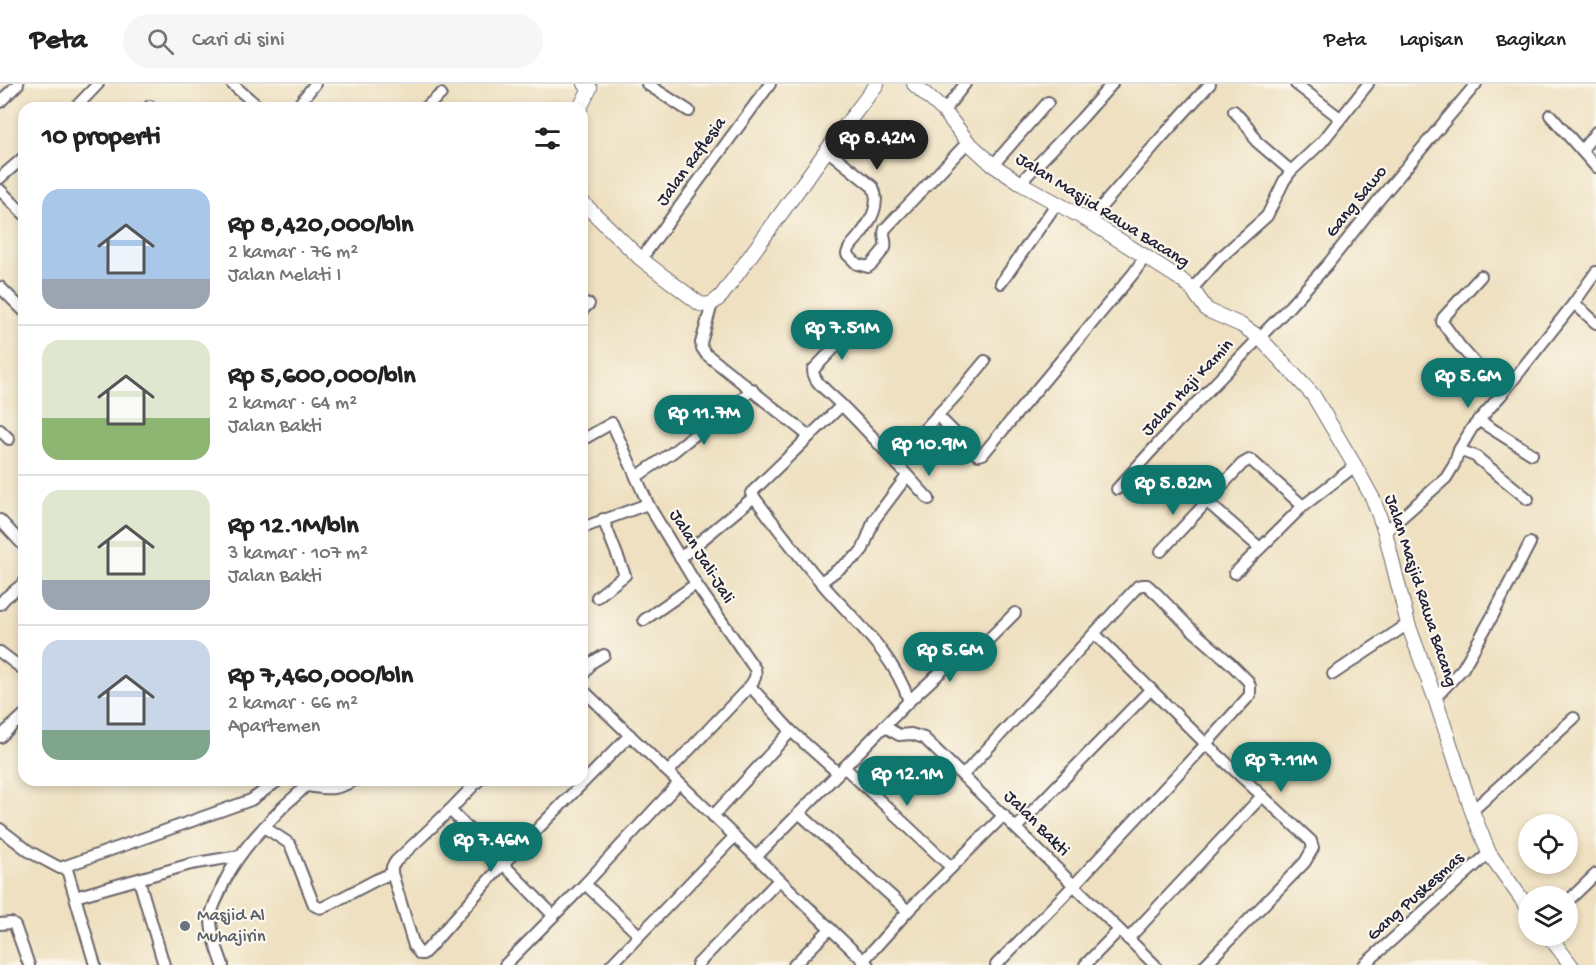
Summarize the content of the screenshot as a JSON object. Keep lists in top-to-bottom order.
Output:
{
  "streets": {
    "street": [
      "Jalan Raflesia",
      "Gang Sawo",
      "Jalan Masjid Rawa Bacang",
      "Jalan Haji Kamin",
      "Jalan Jali-Jali",
      "Jalan Bakti",
      "Gang Puskesmas"
    ]
  },
  "crossings": [
    ["Gang Sawo", "Jalan Masjid Rawa Bacang"],
    ["Gang Sawo", "Jalan Haji Kamin"],
    ["Jalan Masjid Rawa Bacang", "Jalan Haji Kamin"],
    ["Jalan Masjid Rawa Bacang", "Gang Puskesmas"]
  ],
  "places": ["Masjid Al Muhajirin"],
  "page": {
    "header": "Peta",
    "search": "Cari di sini",
    "nav": ["Peta", "Lapisan", "Bagikan"],
    "heading": "10 properti",
    "price": [
      "Rp 8.42M",
      "Rp 7.51M",
      "Rp 5.6M",
      "Rp 11.7M",
      "Rp 10.9M",
      "Rp 5.82M",
      "Rp 5.6M",
      "Rp 7.11M",
      "Rp 12.1M",
      "Rp 7.46M"
    ],
    "list": [
      {
        "name": "Rp 8,420,000/bln",
        "note": "2 kamar · 76 m² · Jalan Melati I"
      },
      {
        "name": "Rp 5,600,000/bln",
        "note": "2 kamar · 64 m² · Jalan Bakti"
      },
      {
        "name": "Rp 12.1M/bln",
        "note": "3 kamar · 107 m² · Jalan Bakti"
      },
      {
        "name": "Rp 7,460,000/bln",
        "note": "2 kamar · 66 m² · Apartemen"
      }
    ]
  }
}
